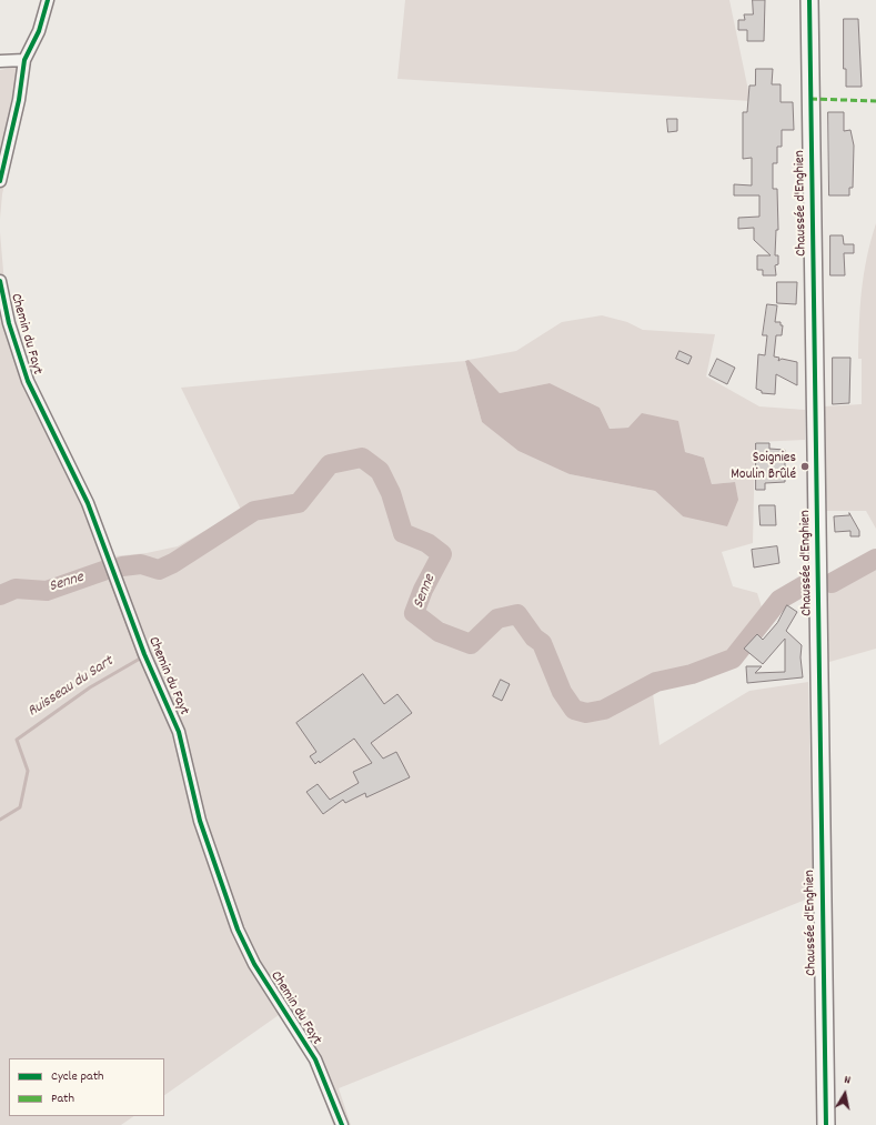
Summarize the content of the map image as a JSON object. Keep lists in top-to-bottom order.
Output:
{
  "streets": {
    "main road": ["Chaussée d'Enghien"],
    "street": ["Chemin du Fayt"]
  },
  "water": ["Senne", "Ruisseau du Sart"],
  "places": ["Soignies Moulin Brûlé"],
  "legend": ["Cycle path", "Path"],
  "north": "top"
}
